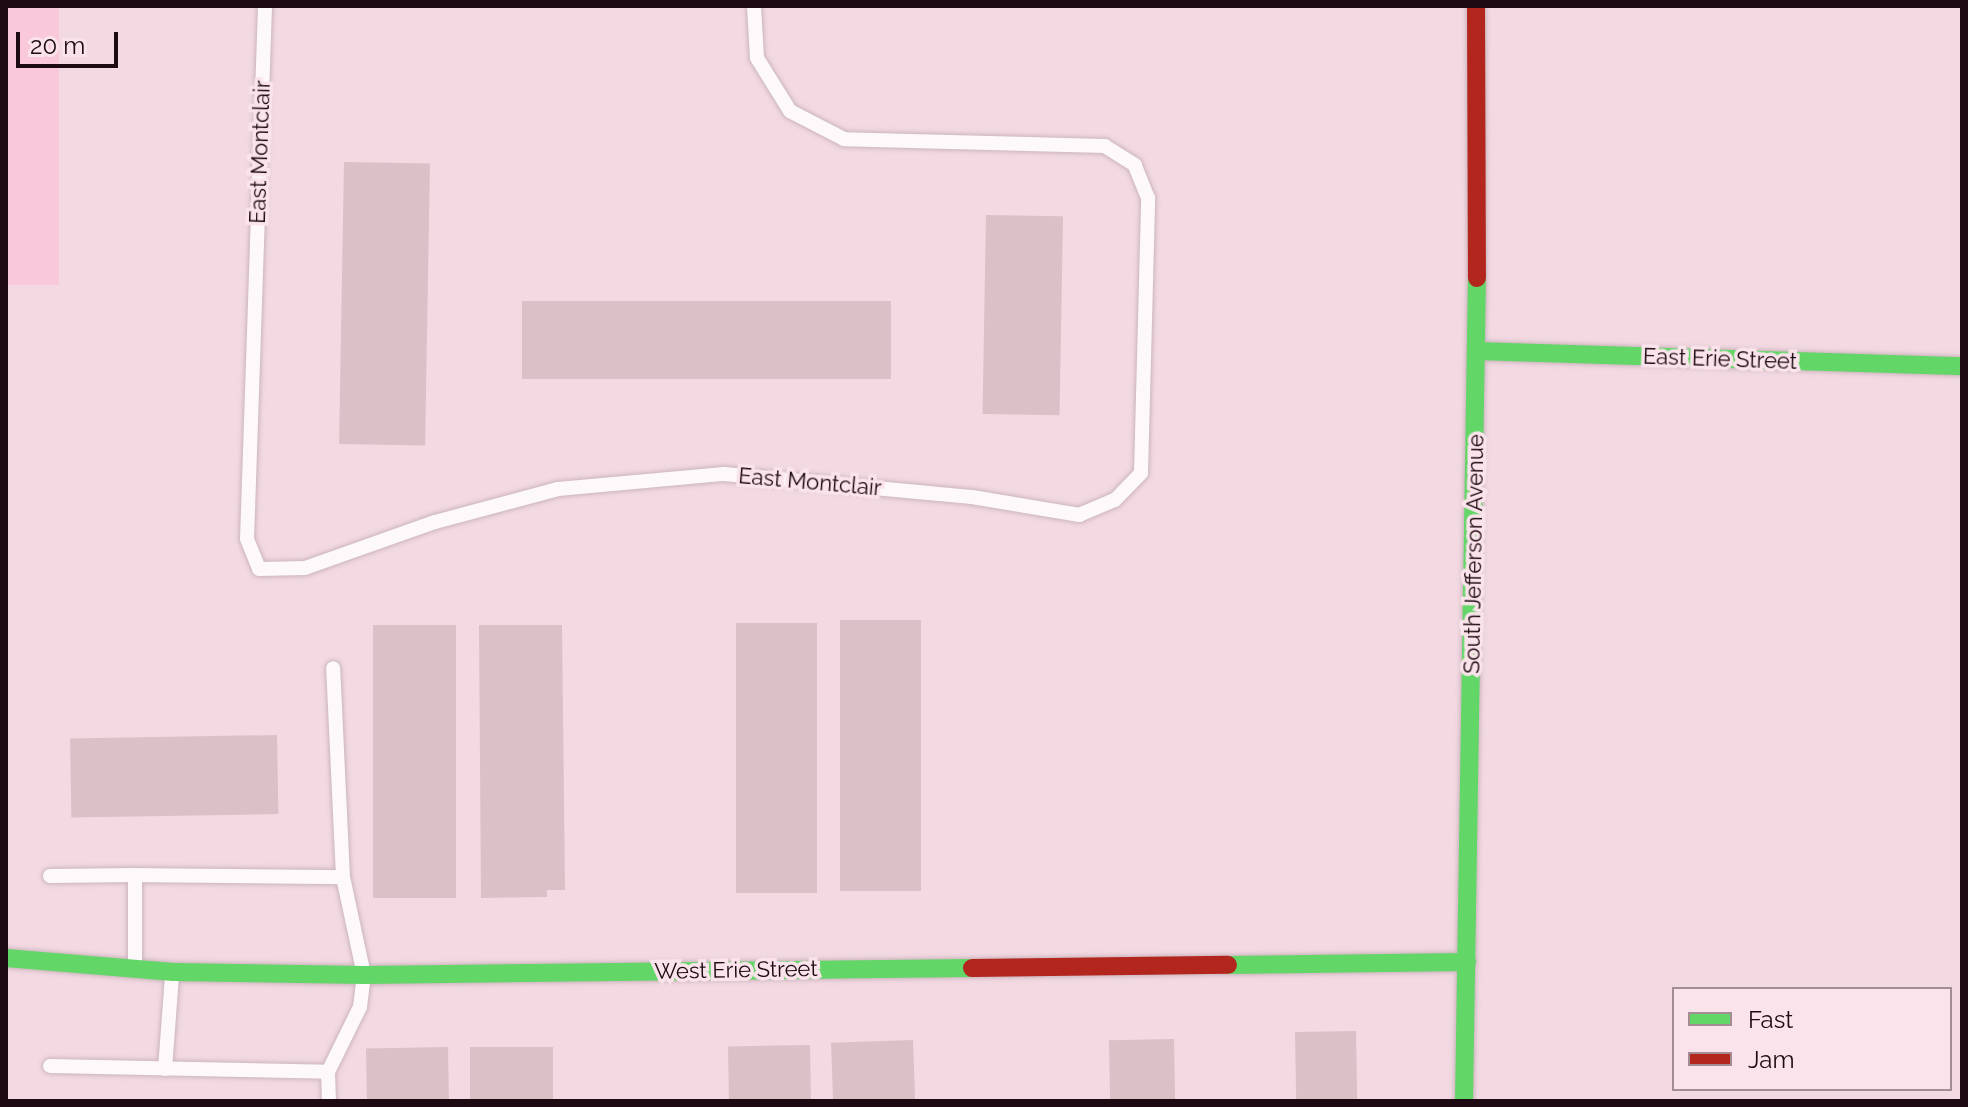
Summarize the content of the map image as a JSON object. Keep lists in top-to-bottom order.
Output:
{
  "streets": {
    "street": ["East Erie Street", "South Jefferson Avenue", "West Erie Street"],
    "lane": ["East Montclair"]
  },
  "crossings": [
    ["East Erie Street", "South Jefferson Avenue"],
    ["South Jefferson Avenue", "West Erie Street"]
  ],
  "legend": ["Fast", "Jam"],
  "scale_bar": "20 m"
}
